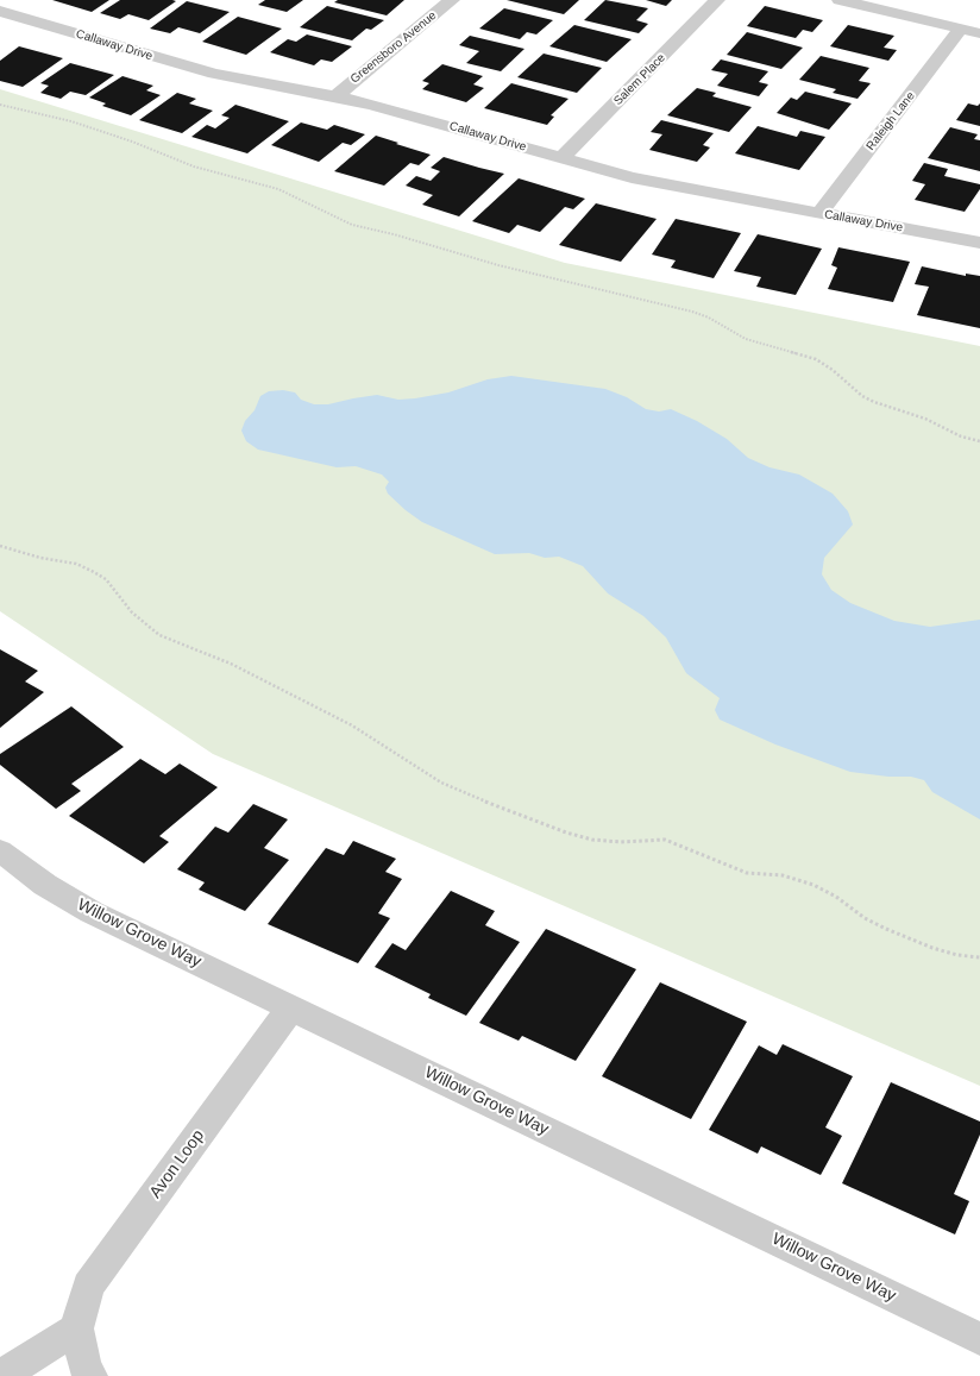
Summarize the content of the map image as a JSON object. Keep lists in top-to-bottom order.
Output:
{
  "streets": {
    "street": [
      "Callaway Drive",
      "Greensboro Avenue",
      "Salem Place",
      "Raleigh Lane",
      "Willow Grove Way",
      "Avon Loop"
    ]
  },
  "crossings": [
    ["Callaway Drive", "Greensboro Avenue"],
    ["Callaway Drive", "Salem Place"],
    ["Callaway Drive", "Raleigh Lane"],
    ["Willow Grove Way", "Avon Loop"]
  ]
}
